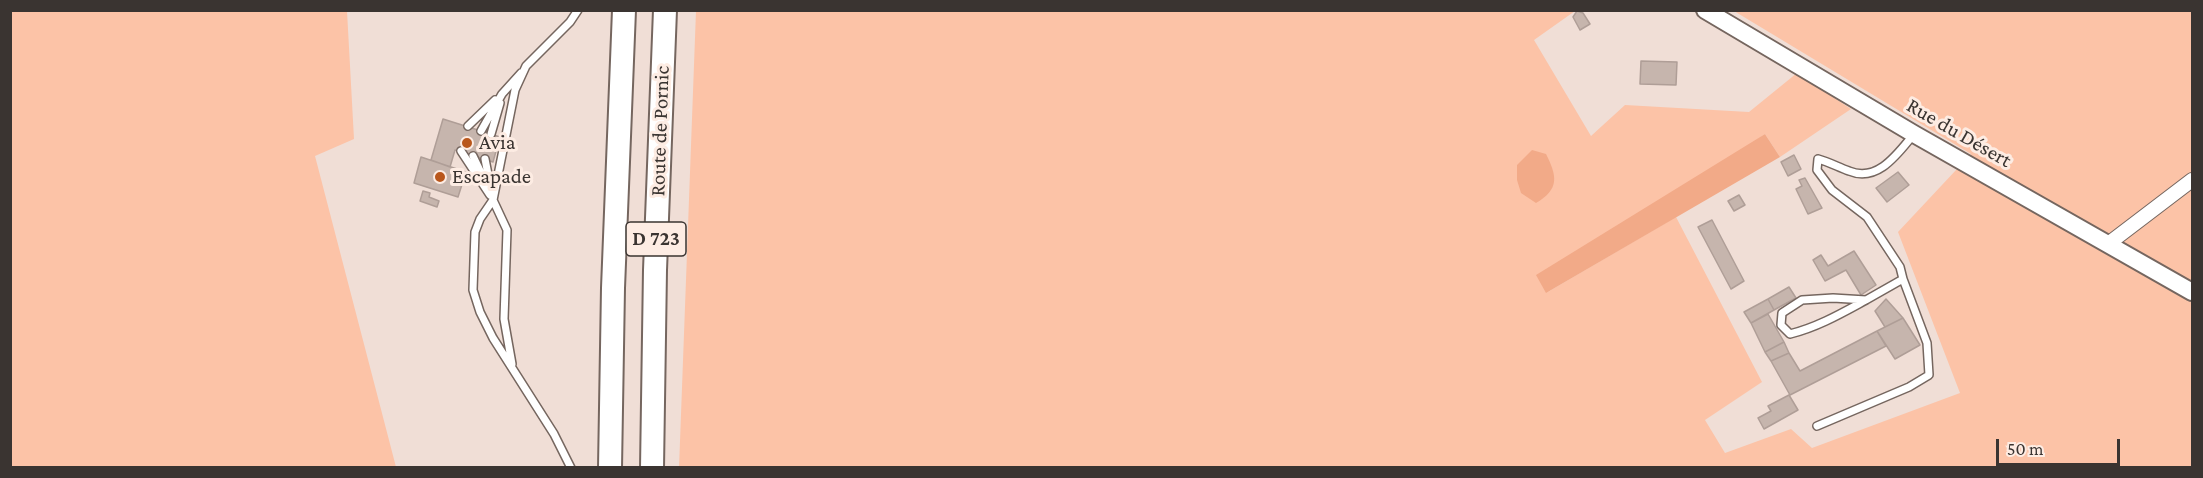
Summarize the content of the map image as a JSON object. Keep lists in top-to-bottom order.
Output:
{
  "streets": {
    "highway": ["Route de Pornic", "D 723"],
    "street": ["Rue du Désert"]
  },
  "places": ["Avia", "Escapade"],
  "scale_bar": "50 m"
}
